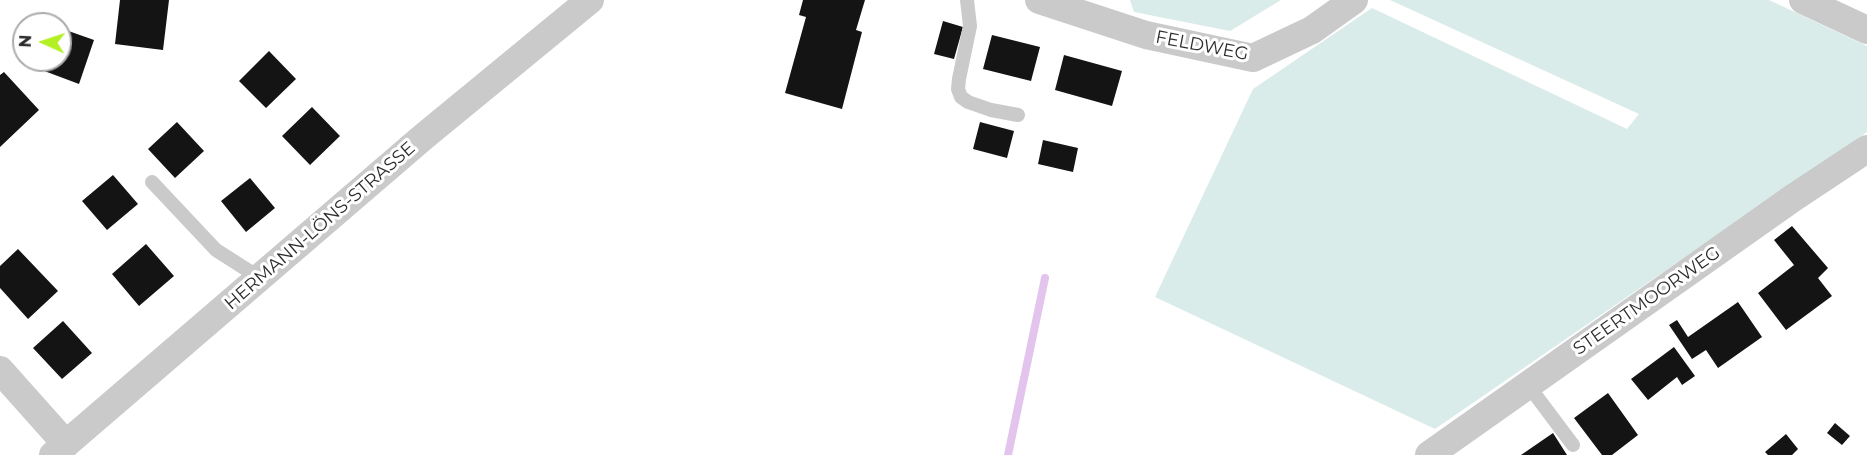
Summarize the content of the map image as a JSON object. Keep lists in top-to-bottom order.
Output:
{
  "streets": {
    "street": ["FELDWEG", "HERMANN-LÖNS-STRASSE", "STEERTMOORWEG"]
  },
  "north": "left"
}
